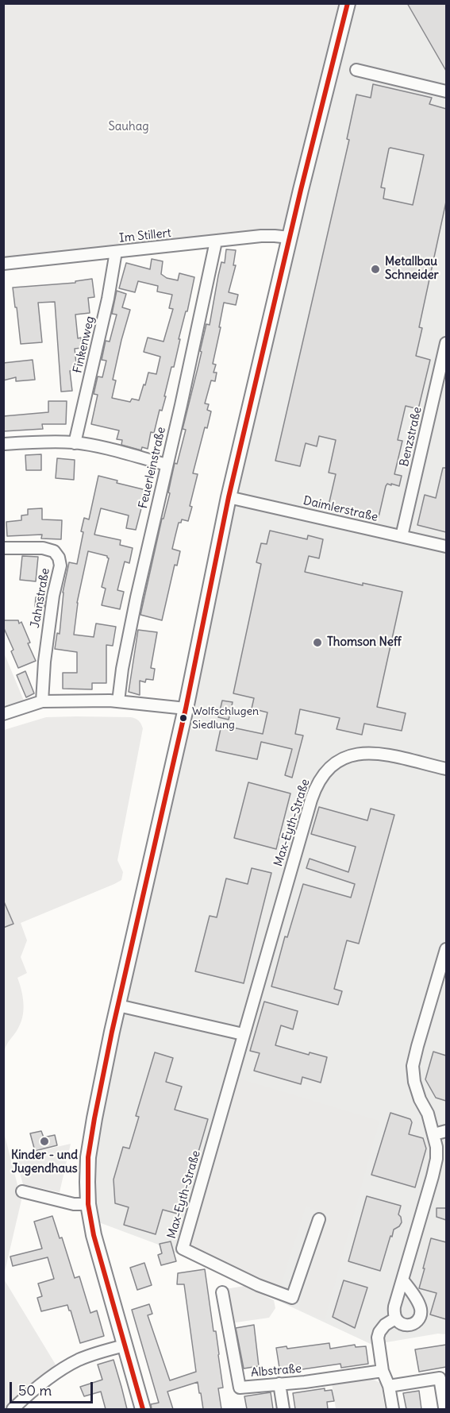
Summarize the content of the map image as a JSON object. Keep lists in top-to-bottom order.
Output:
{
  "streets": {
    "street": [
      "Im Stillert",
      "Finkenweg",
      "Benzstraße",
      "Feuerleinstraße",
      "Daimlerstraße",
      "Jahnstraße",
      "Max-Eyth-Straße",
      "Albstraße"
    ]
  },
  "crossings": [
    ["Im Stillert", "Finkenweg"],
    ["Im Stillert", "Feuerleinstraße"],
    ["Benzstraße", "Daimlerstraße"]
  ],
  "parks": ["Sauhag"],
  "places": [
    "Metallbau Schneider",
    "Thomson Neff",
    "Wolfschlugen Siedlung",
    "Kinder - und Jugendhaus"
  ],
  "scale_bar": "50 m"
}
